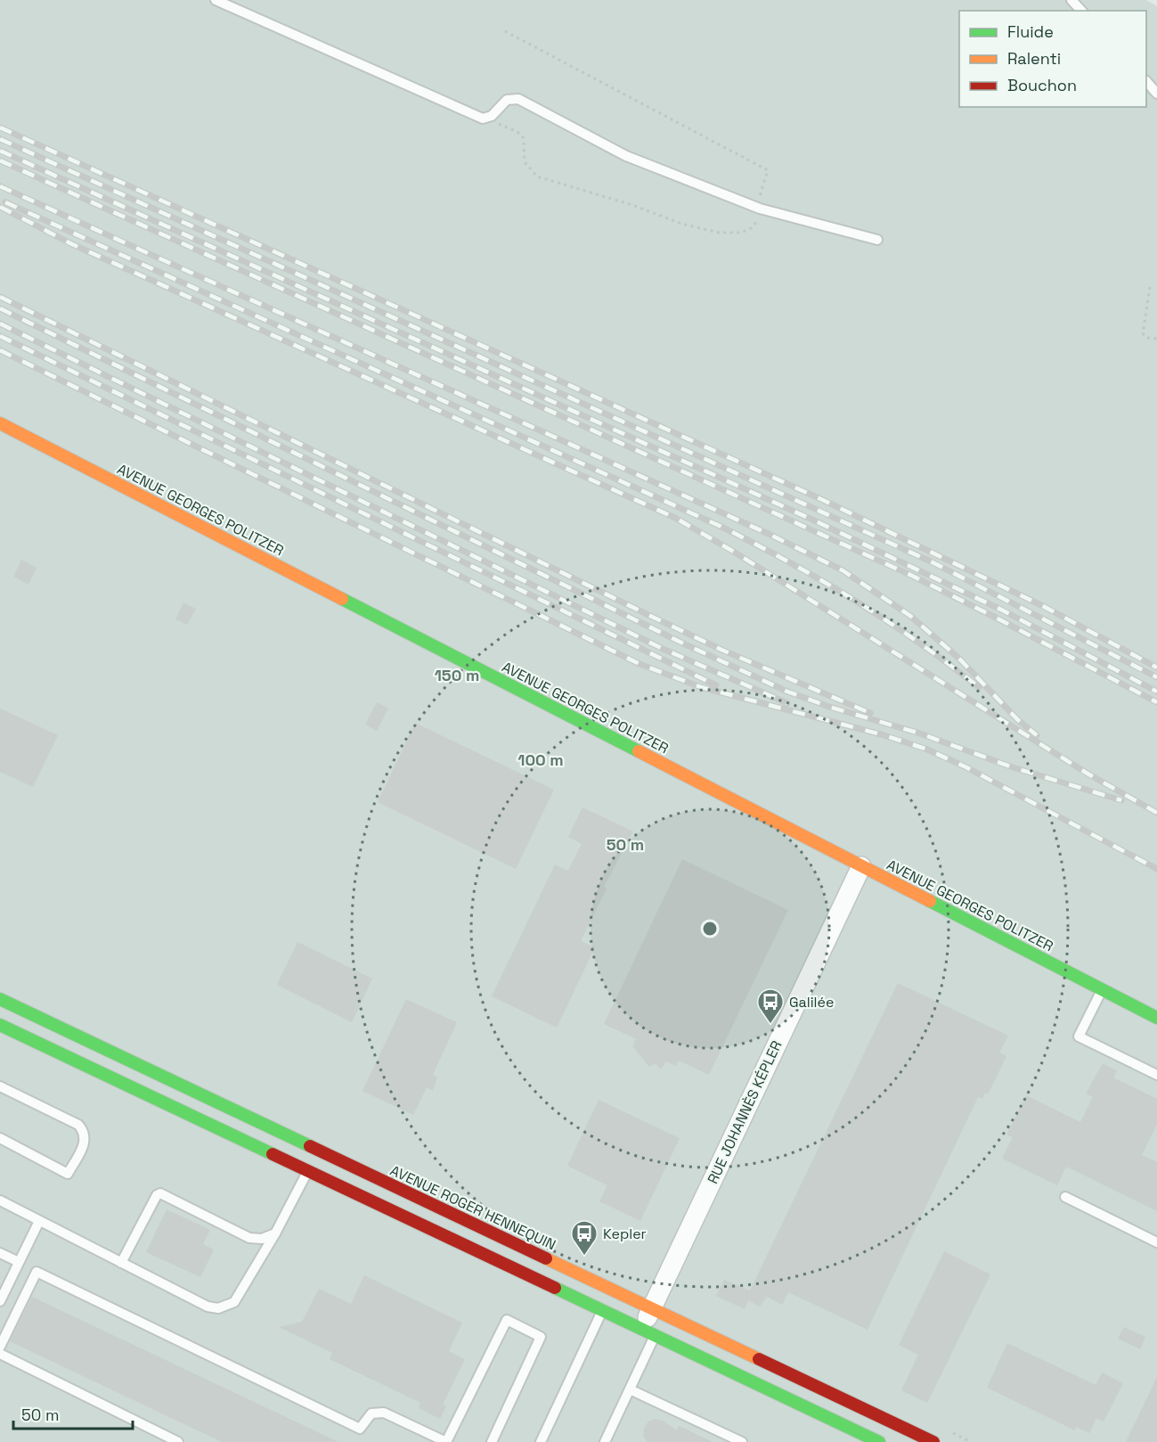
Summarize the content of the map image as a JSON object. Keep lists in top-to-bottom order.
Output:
{
  "streets": {
    "street": ["AVENUE GEORGES POLITZER", "RUE JOHANNÈS KÉPLER", "AVENUE ROGER HENNEQUIN"]
  },
  "crossings": [
    ["AVENUE GEORGES POLITZER", "RUE JOHANNÈS KÉPLER"],
    ["RUE JOHANNÈS KÉPLER", "AVENUE ROGER HENNEQUIN"]
  ],
  "places": {
    "bus stop": ["Galilée", "Kepler"]
  },
  "legend": ["Fluide", "Ralenti", "Bouchon"],
  "scale_bar": "50 m",
  "rings": ["150 m", "100 m", "50 m"]
}
